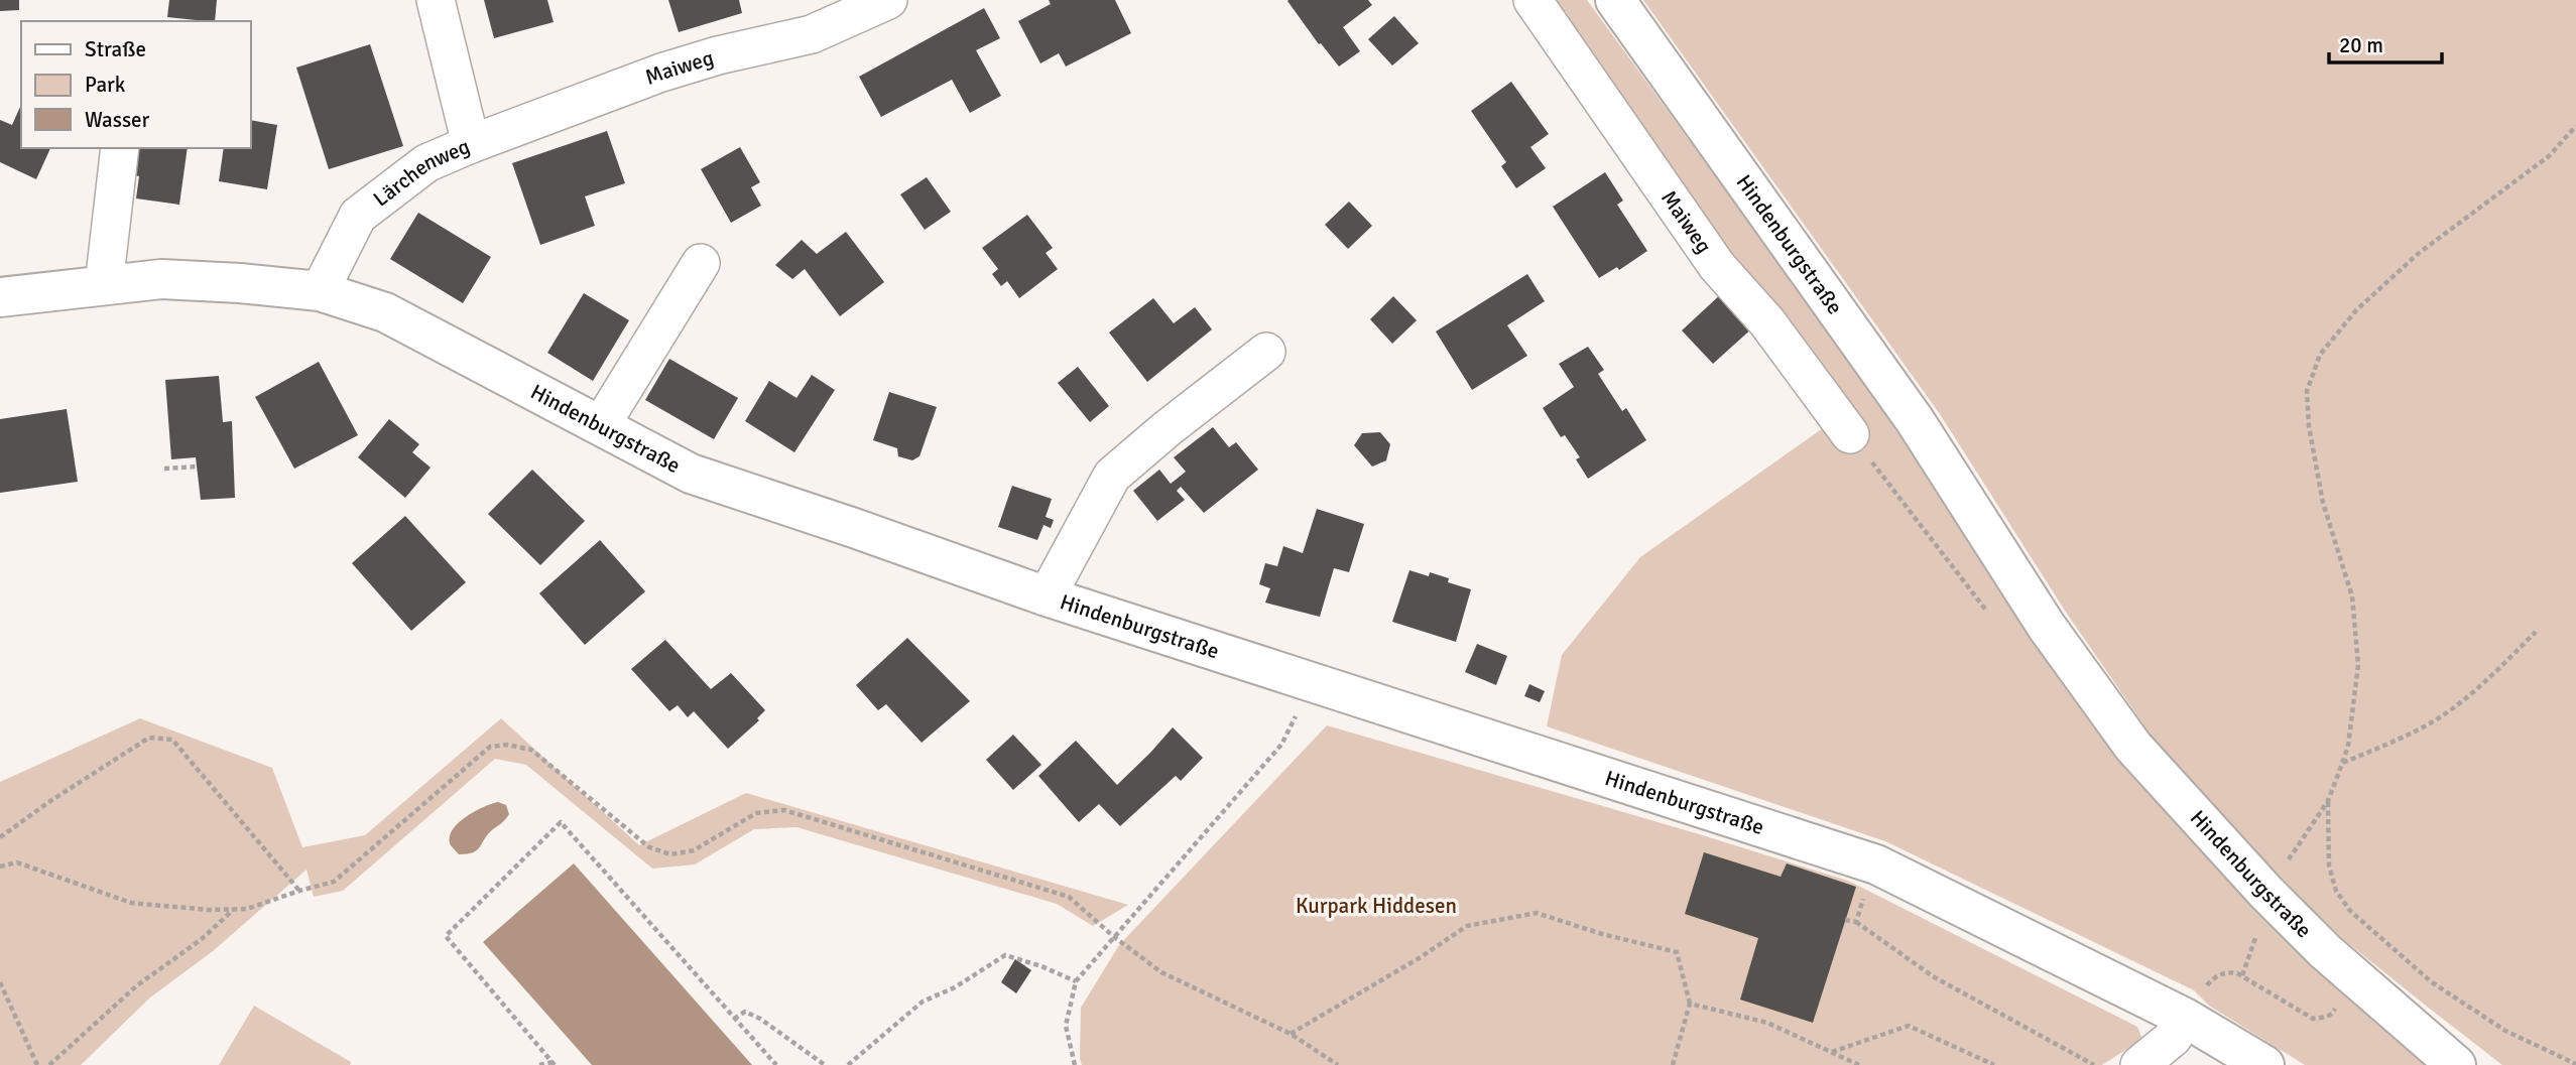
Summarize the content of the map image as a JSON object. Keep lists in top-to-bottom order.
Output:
{
  "streets": {
    "main road": ["Hindenburgstraße"],
    "street": ["Maiweg", "Lärchenweg"]
  },
  "crossings": [
    ["Maiweg", "Lärchenweg"],
    ["Lärchenweg", "Hindenburgstraße"]
  ],
  "parks": ["Kurpark Hiddesen"],
  "legend": ["Straße", "Park", "Wasser"],
  "scale_bar": "20 m"
}
